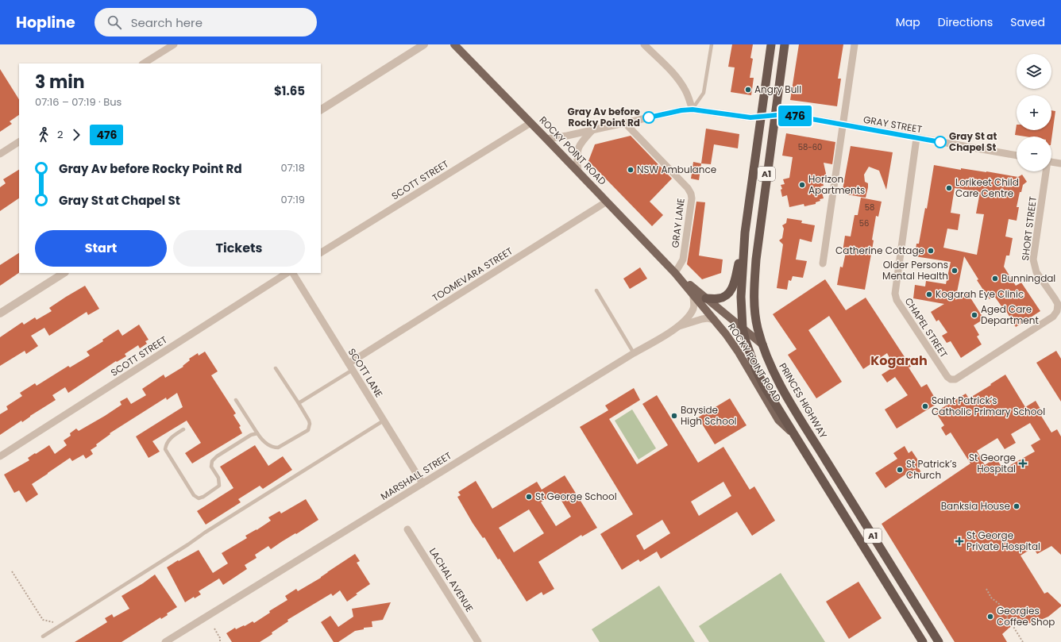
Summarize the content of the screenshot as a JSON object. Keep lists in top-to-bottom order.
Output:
{
  "streets": {
    "highway": ["A1", "PRINCES HIGHWAY"],
    "main road": ["ROCKY POINT ROAD"],
    "street": [
      "GRAY STREET",
      "SCOTT STREET",
      "GRAY LANE",
      "SHORT STREET",
      "TOOMEVARA STREET",
      "CHAPEL STREET",
      "SCOTT LANE",
      "MARSHALL STREET",
      "LACHAL AVENUE"
    ]
  },
  "crossings": [
    ["GRAY STREET", "ROCKY POINT ROAD"],
    ["GRAY STREET", "A1"],
    ["GRAY STREET", "GRAY LANE"],
    ["GRAY STREET", "CHAPEL STREET"],
    ["GRAY STREET", "PRINCES HIGHWAY"],
    ["ROCKY POINT ROAD", "A1"],
    ["ROCKY POINT ROAD", "SCOTT STREET"],
    ["ROCKY POINT ROAD", "GRAY LANE"],
    ["ROCKY POINT ROAD", "TOOMEVARA STREET"],
    ["ROCKY POINT ROAD", "PRINCES HIGHWAY"],
    ["ROCKY POINT ROAD", "MARSHALL STREET"],
    ["SHORT STREET", "CHAPEL STREET"],
    ["TOOMEVARA STREET", "SCOTT LANE"],
    ["SCOTT LANE", "MARSHALL STREET"]
  ],
  "districts": ["Kogarah"],
  "places": {
    "other": [
      "Angry Bull",
      "Gray Av before Rocky Point Rd",
      "Gray St at Chapel St",
      "NSW Ambulance",
      "Horizon Apartments",
      "Lorikeet Child Care Centre",
      "Catherine Cottage",
      "Older Persons Mental Health",
      "Bunningdal",
      "Kogarah Eye Clinic",
      "Aged Care Department",
      "Saint Patrick’s Catholic Primary School",
      "Bayside High School",
      "St Patrick’s Church",
      "St George School",
      "Banksia House",
      "Georgies Coffee Shop"
    ],
    "health": ["St George Hospital", "St George Private Hospital"]
  },
  "lines": ["bus line 476"],
  "house_numbers": ["58-60", "58", "56"],
  "page": {
    "header": "Hopline",
    "search": "Search here",
    "nav": ["Map", "Directions", "Saved"],
    "on_map": "476",
    "map_buttons": ["+", "−"],
    "heading": ["3 min", "07:16 – 07:19 · Bus", "$1.65"],
    "legs": ["2", "476"],
    "list": [
      {
        "name": "Gray Av before Rocky Point Rd",
        "value": "07:18"
      },
      {
        "name": "Gray St at Chapel St",
        "value": "07:19"
      }
    ],
    "buttons": ["Start", "Tickets"]
  }
}
